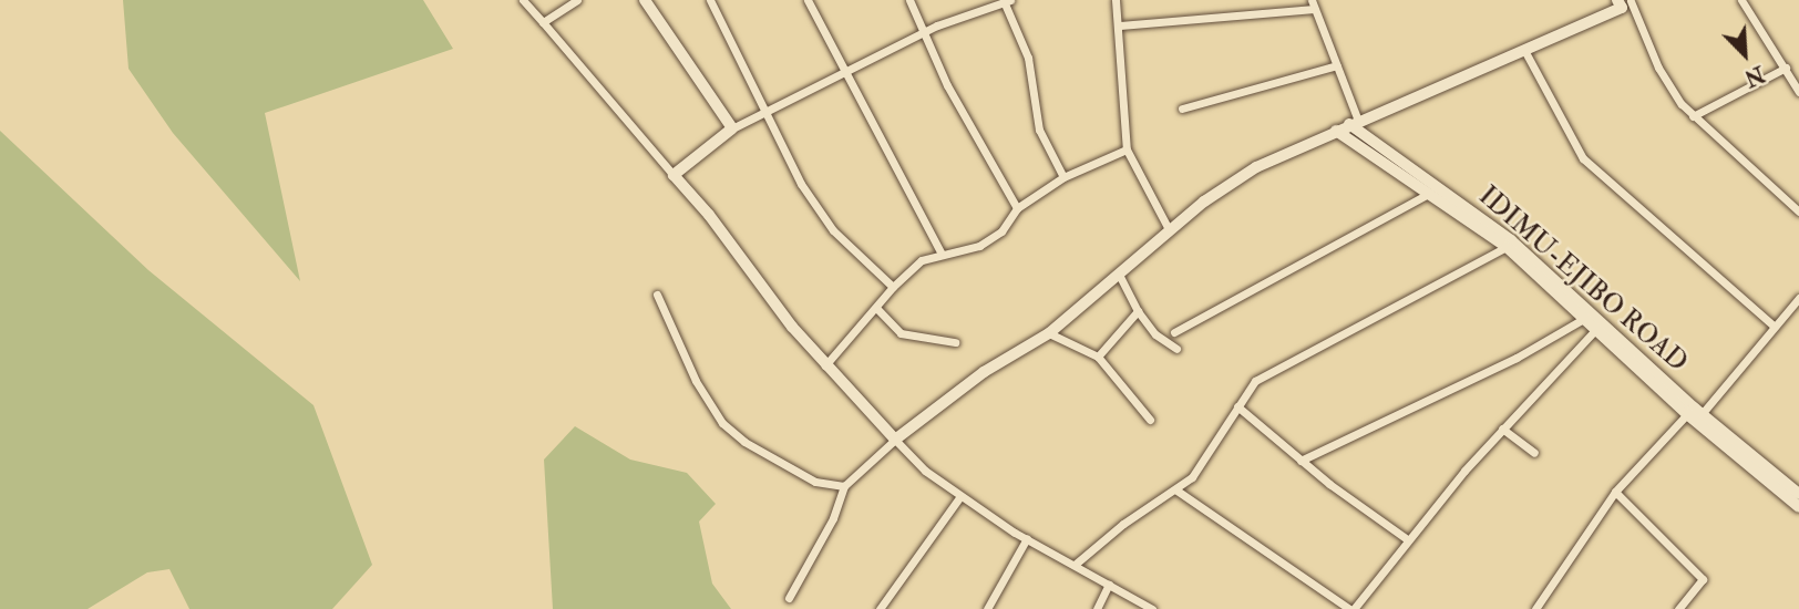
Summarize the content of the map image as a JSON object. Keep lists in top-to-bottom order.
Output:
{
  "streets": {
    "main road": ["IDIMU-EJIBO ROAD"]
  },
  "north": "bottom right"
}
